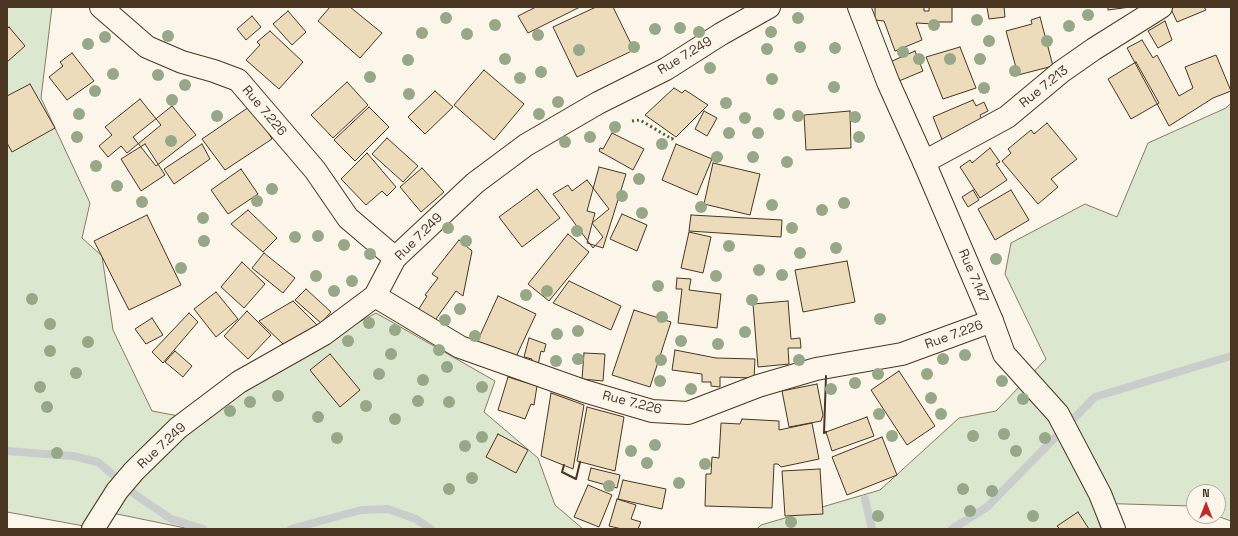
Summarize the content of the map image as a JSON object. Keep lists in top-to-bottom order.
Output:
{
  "streets": {
    "street": [
      "Rue 7.249",
      "Rue 7.213",
      "Rue 7.226",
      "Rue 7.147"
    ]
  },
  "crossings": [
    ["Rue 7.249", "Rue 7.226"],
    ["Rue 7.213", "Rue 7.147"],
    ["Rue 7.226", "Rue 7.147"]
  ],
  "north": "top"
}
